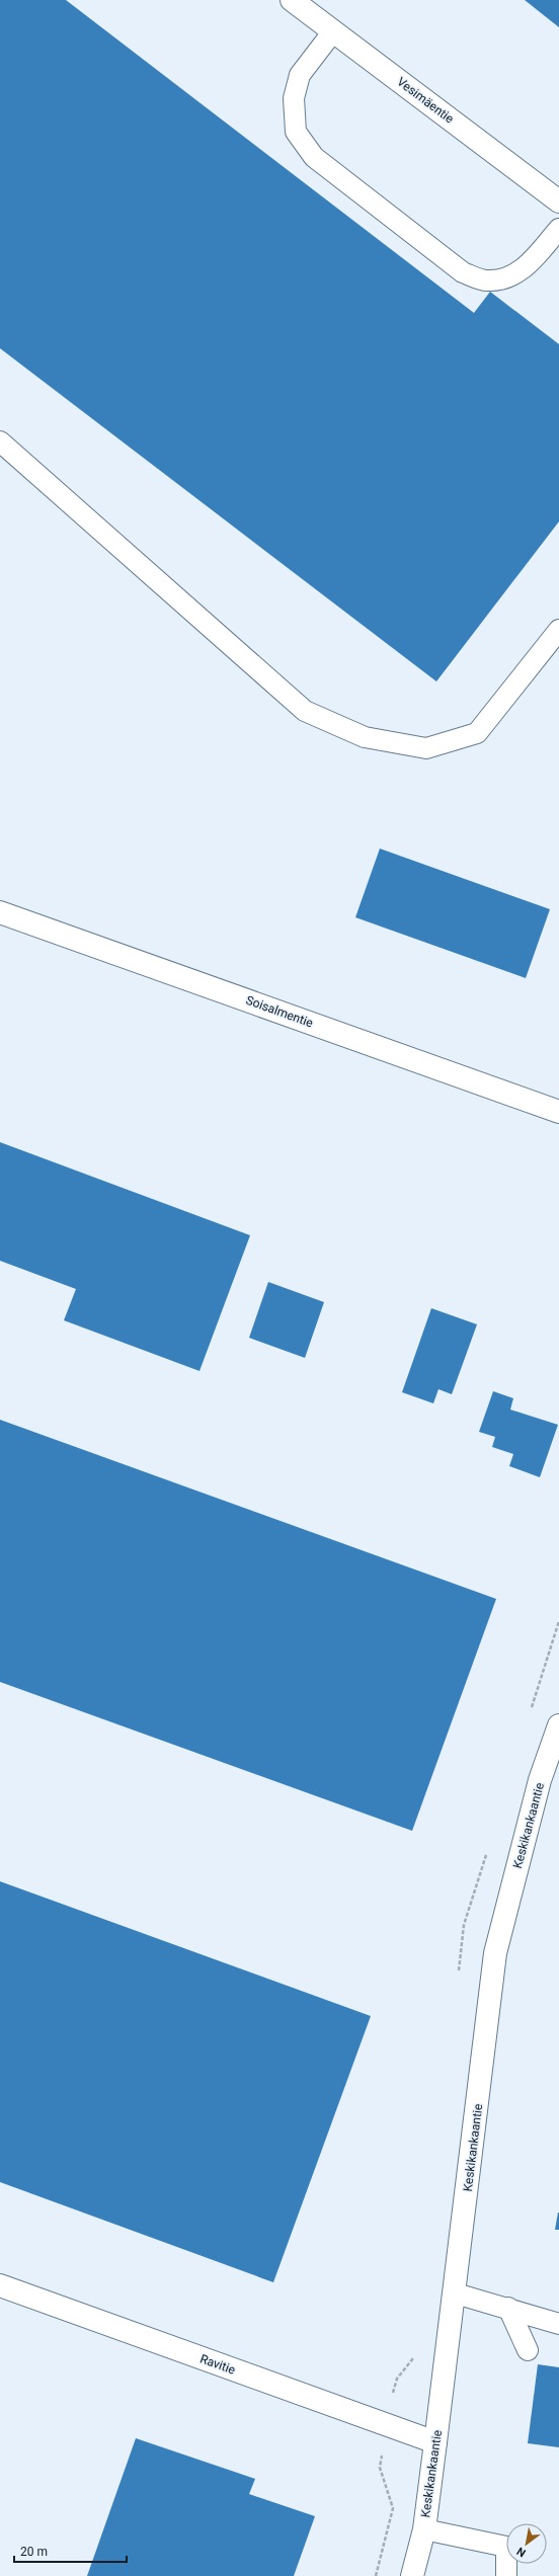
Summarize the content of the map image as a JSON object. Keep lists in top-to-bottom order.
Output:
{
  "streets": {
    "street": [
      "Vesimäentie",
      "Soisalmentie",
      "Keskikankaantie",
      "Ravitie"
    ]
  },
  "crossings": [
    ["Keskikankaantie", "Ravitie"]
  ],
  "scale_bar": "20 m",
  "north": "bottom left"
}
